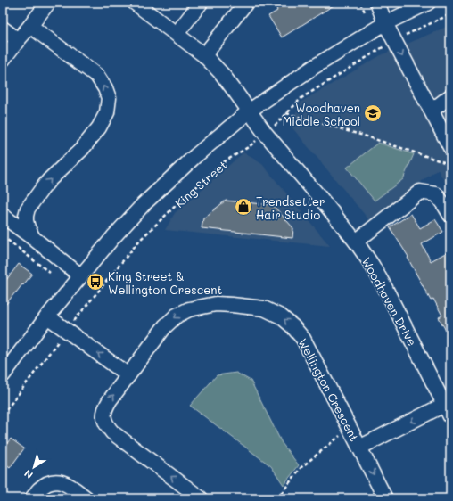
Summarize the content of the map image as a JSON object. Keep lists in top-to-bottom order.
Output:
{
  "streets": {
    "street": ["King Street", "Woodhaven Drive", "Wellington Crescent"]
  },
  "crossings": [
    ["King Street", "Woodhaven Drive"],
    ["Woodhaven Drive", "Wellington Crescent"]
  ],
  "places": {
    "school or university": ["Woodhaven Middle School"],
    "shop": ["Trendsetter Hair Studio"],
    "bus stop": ["King Street & Wellington Crescent"]
  },
  "north": "bottom left"
}
